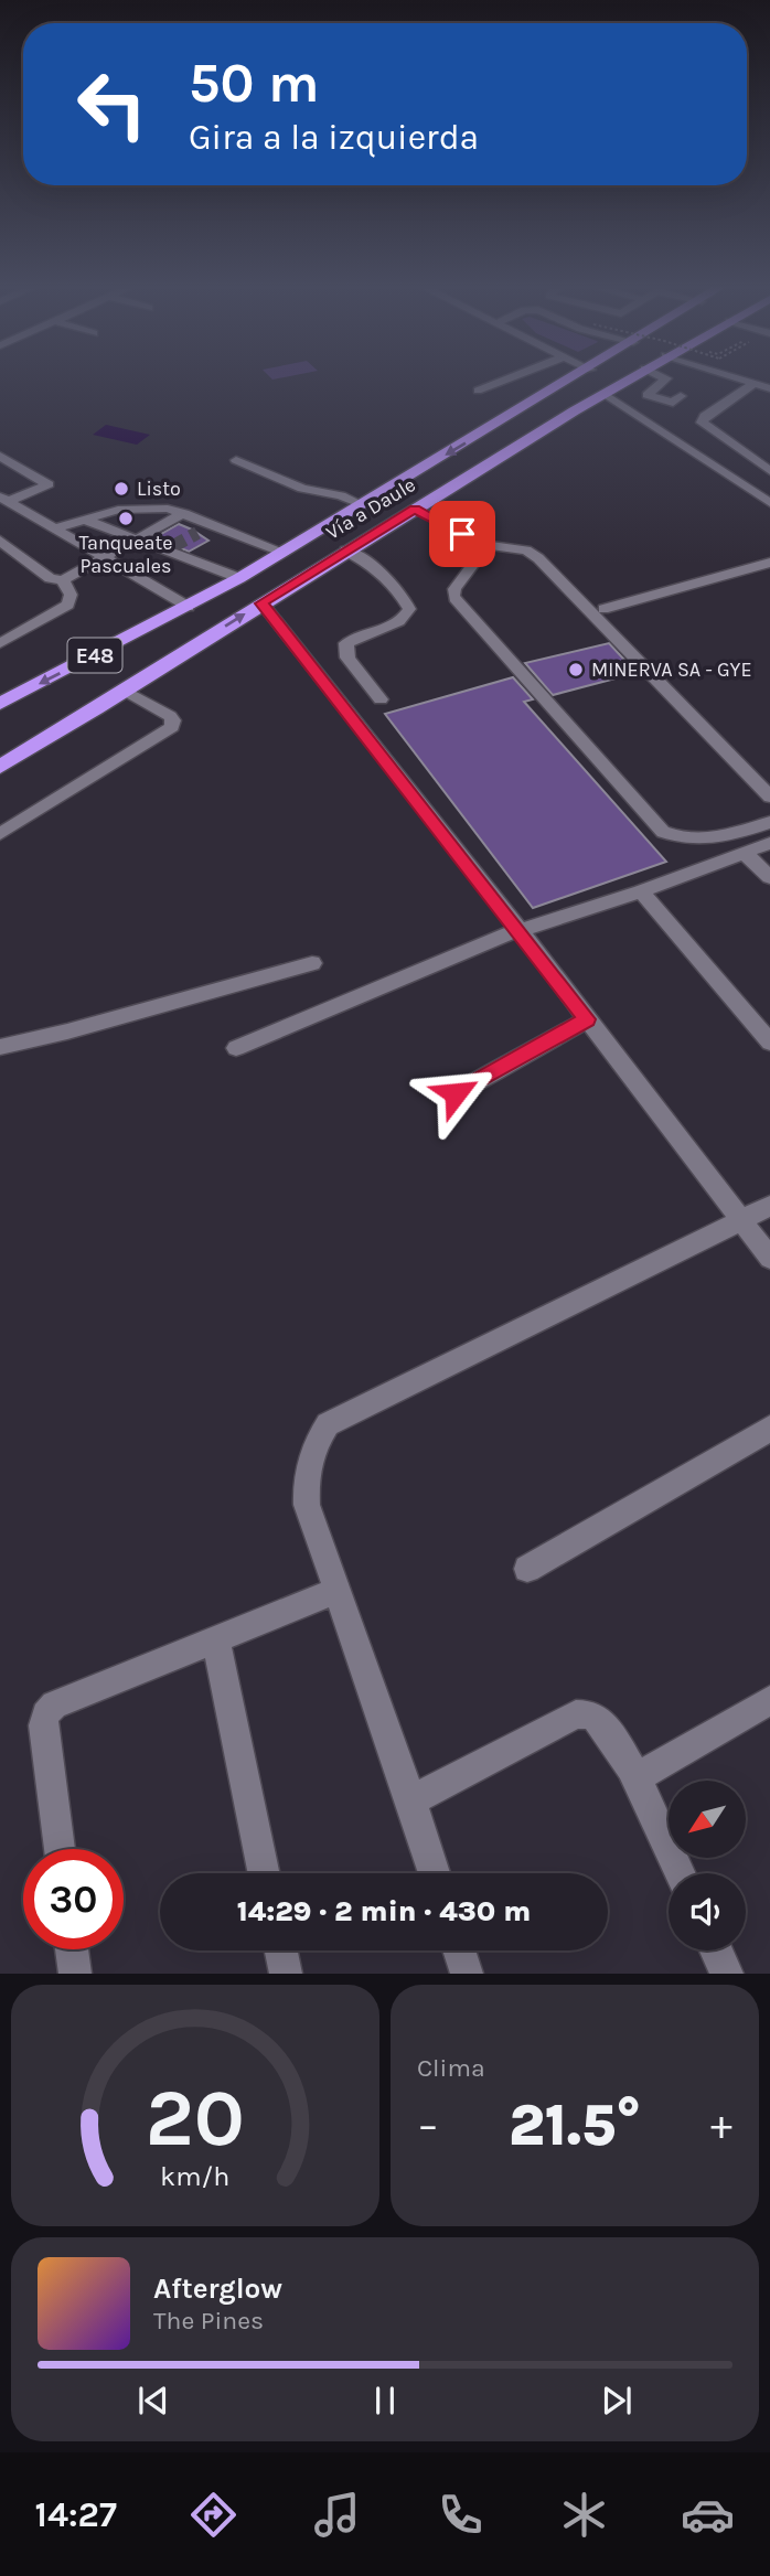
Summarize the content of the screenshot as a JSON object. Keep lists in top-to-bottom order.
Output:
{
  "streets": {
    "highway": ["Vía a Daule", "E48"]
  },
  "places": ["Listo", "Tanqueate Pascuales", "MINERVA SA - GYE"],
  "north": "bottom left",
  "page": {
    "turn": ["50 m", "Gira a la izquierda"],
    "limit": "30",
    "trip": "14:29 · 2 min · 430 m",
    "tile": "Clima",
    "heat": ["−", "21.5°", "+"],
    "song": ["Afterglow", "The Pines"],
    "tabs": "14:27",
    "gauge": ["20", "km/h"]
  }
}
